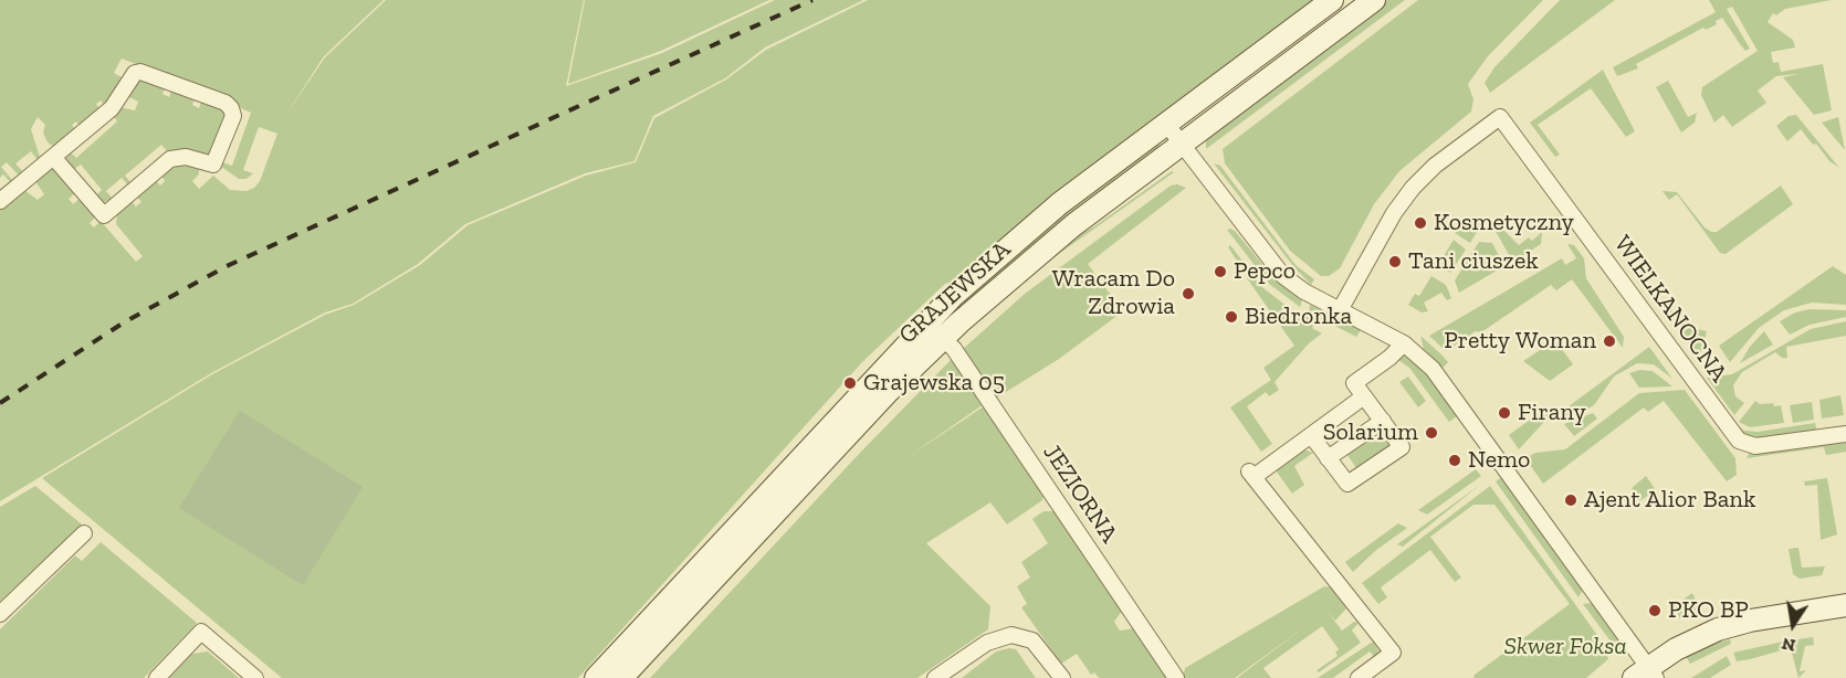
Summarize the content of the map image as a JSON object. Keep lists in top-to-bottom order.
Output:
{
  "streets": {
    "main road": ["GRAJEWSKA"],
    "street": ["WIELKANOCNA", "JEZIORNA"]
  },
  "crossings": [
    ["GRAJEWSKA", "JEZIORNA"]
  ],
  "parks": ["Skwer Foksa"],
  "places": [
    "Kosmetyczny",
    "Tani ciuszek",
    "Pepco",
    "Wracam Do Zdrowia",
    "Biedronka",
    "Pretty Woman",
    "Grajewska 05",
    "Firany",
    "Solarium",
    "Nemo",
    "Ajent Alior Bank",
    "PKO BP"
  ],
  "north": "bottom"
}
